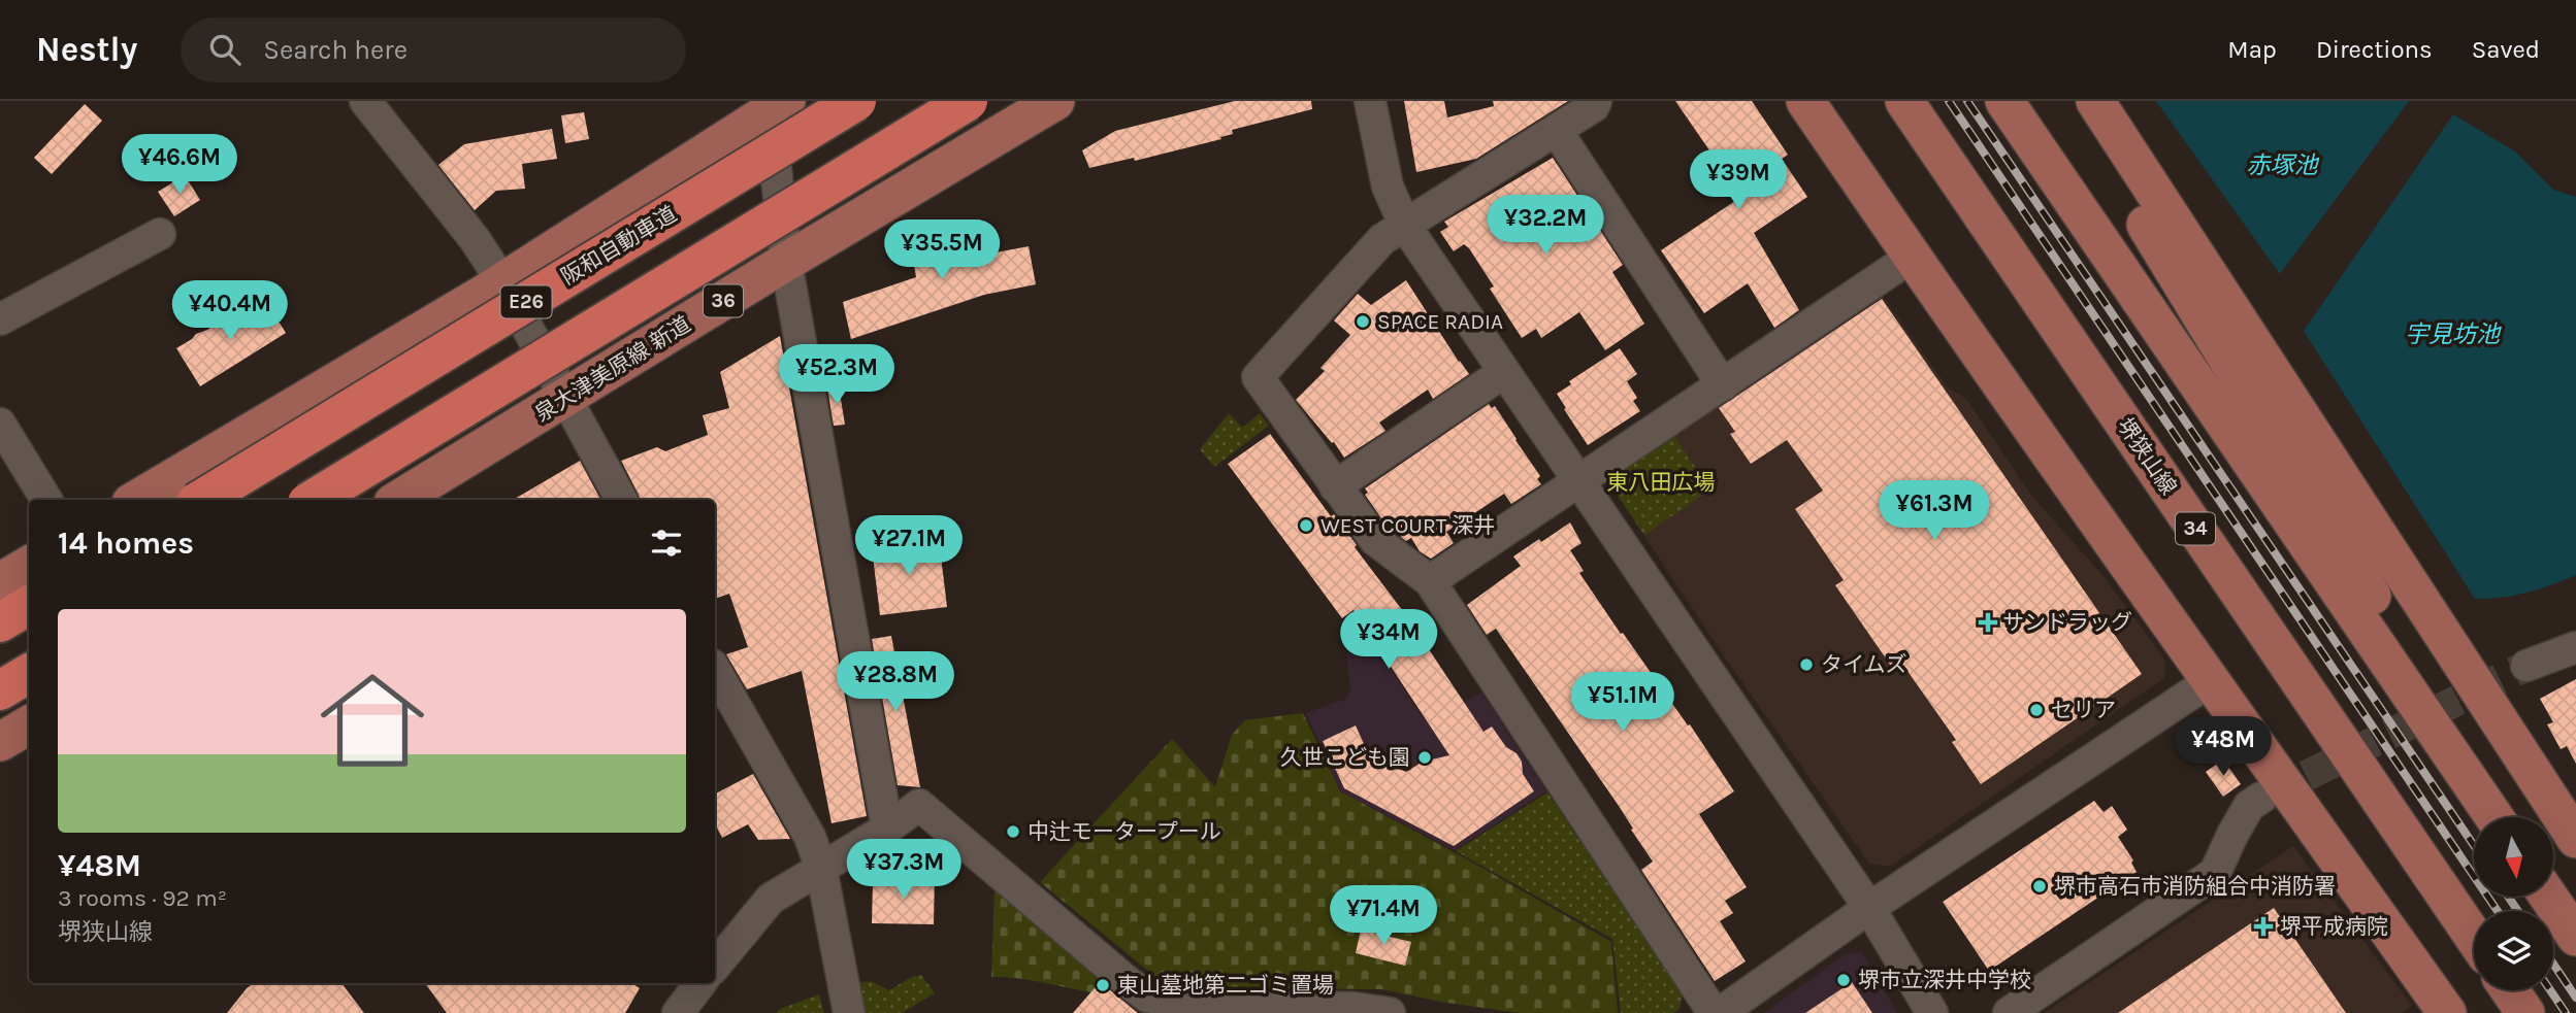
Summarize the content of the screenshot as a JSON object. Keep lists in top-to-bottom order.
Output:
{
  "streets": {
    "highway": ["阪和自動車道", "E26"],
    "main road": [
      "36",
      "泉大津美原線 新道",
      "堺狭山線",
      "34"
    ]
  },
  "water": ["赤塚池", "宇見坊池"],
  "parks": ["東八田広場"],
  "places": {
    "other": [
      "SPACE RADIA",
      "WEST COURT 深井",
      "タイムズ",
      "セリア",
      "久世こども園",
      "中辻モータープール",
      "堺市高石市消防組合中消防署",
      "堺市立深井中学校",
      "東山墓地第二ゴミ置場"
    ],
    "health": ["サンドラッグ", "堺平成病院"]
  },
  "north": "bottom",
  "page": {
    "header": "Nestly",
    "search": "Search here",
    "nav": ["Map", "Directions", "Saved"],
    "price": [
      "¥46.6M",
      "¥39M",
      "¥32.2M",
      "¥35.5M",
      "¥40.4M",
      "¥52.3M",
      "¥61.3M",
      "¥27.1M",
      "¥34M",
      "¥28.8M",
      "¥51.1M",
      "¥48M",
      "¥37.3M",
      "¥71.4M"
    ],
    "heading": "14 homes",
    "list": [
      {
        "name": "¥48M",
        "note": "3 rooms · 92 m² · 堺狭山線"
      }
    ]
  }
}
